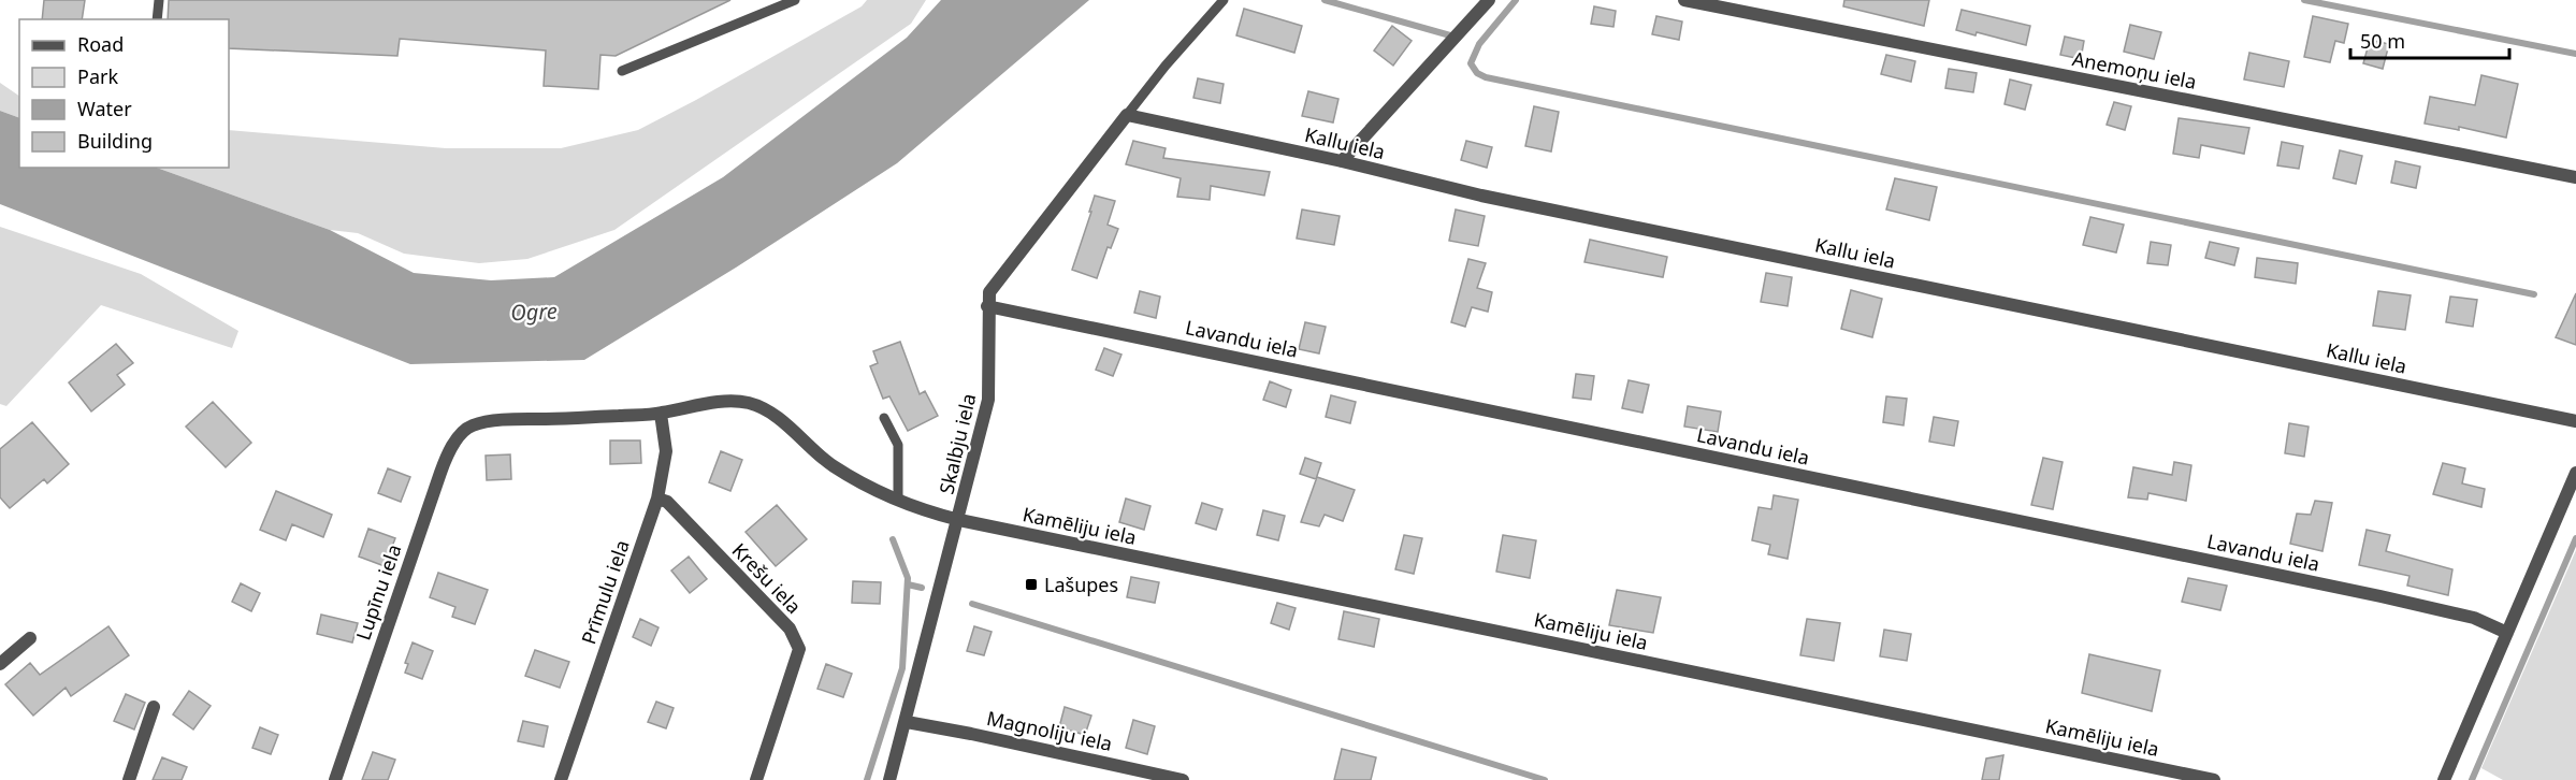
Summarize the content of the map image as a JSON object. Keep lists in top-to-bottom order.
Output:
{
  "streets": {
    "street": [
      "Anemoņu iela",
      "Kallu iela",
      "Lavandu iela",
      "Skalbju iela",
      "Kamēliju iela",
      "Krešu iela",
      "Lupīnu iela",
      "Prīmulu iela",
      "Magnoliju iela"
    ]
  },
  "crossings": [
    ["Kallu iela", "Skalbju iela"],
    ["Lavandu iela", "Skalbju iela"],
    ["Skalbju iela", "Kamēliju iela"],
    ["Skalbju iela", "Magnoliju iela"],
    ["Kamēliju iela", "Lupīnu iela"],
    ["Kamēliju iela", "Prīmulu iela"],
    ["Krešu iela", "Prīmulu iela"]
  ],
  "water": ["Ogre"],
  "places": {
    "transit": ["Lašupes"]
  },
  "legend": [
    "Road",
    "Park",
    "Water",
    "Building"
  ],
  "scale_bar": "50 m"
}
